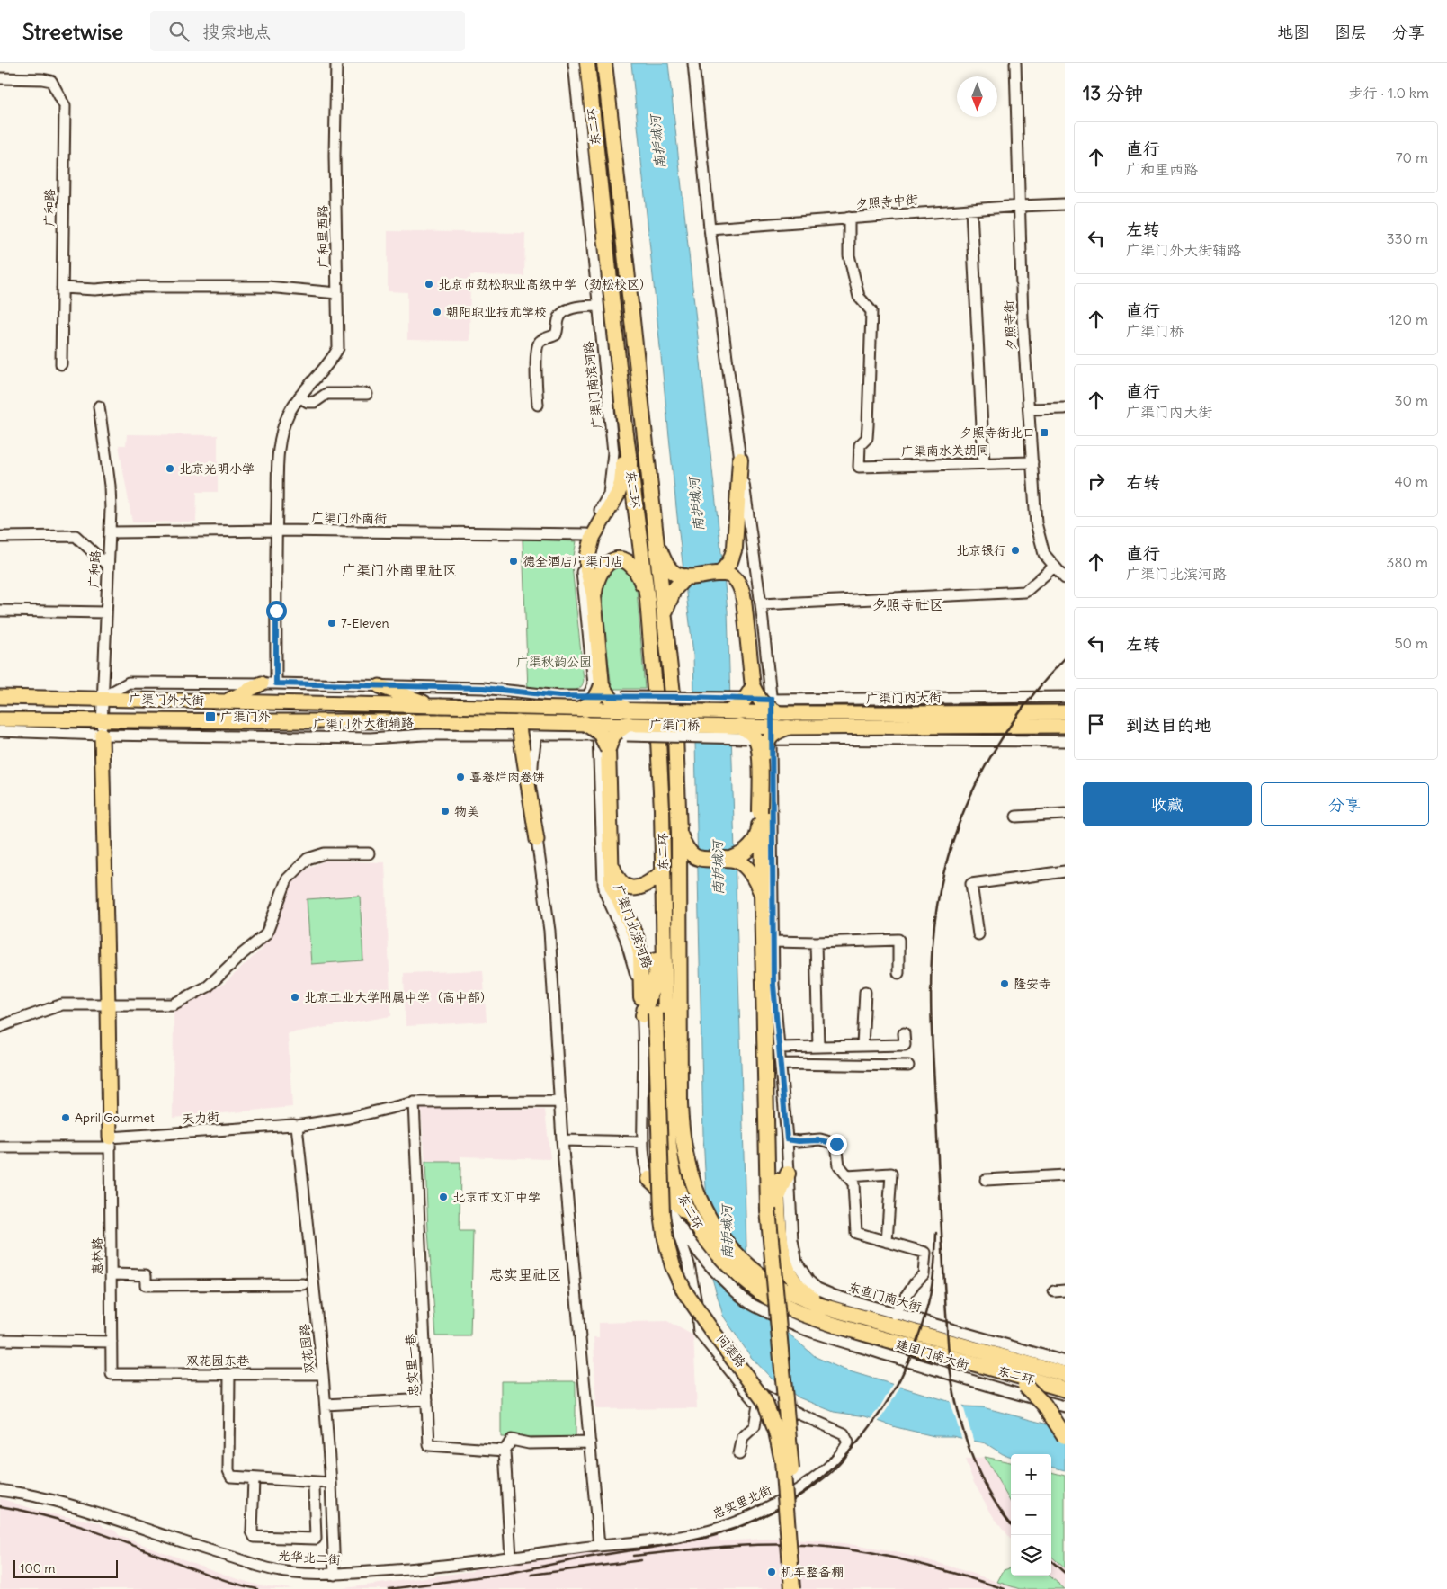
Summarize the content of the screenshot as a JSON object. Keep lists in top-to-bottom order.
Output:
{
  "streets": {
    "highway": ["东二环"],
    "main road": ["广渠门内大街", "广渠门外大街", "广渠门桥"],
    "street": [
      "夕照寺中街",
      "广和路",
      "广和里西路",
      "夕照寺街",
      "广渠门南滨河路",
      "广渠南水关胡同",
      "广渠门外南街",
      "广渠门外大街辅路",
      "广渠门北滨河路",
      "天力街",
      "惠林路",
      "东直门南大街",
      "双花园路",
      "问渠路",
      "建国门南大街",
      "双花园东巷",
      "忠实里一巷",
      "忠实里北街",
      "光华北二街"
    ]
  },
  "crossings": [
    ["夕照寺中街", "夕照寺街"],
    ["夕照寺中街", "广渠南水关胡同"],
    ["广和路", "广渠门外南街"],
    ["广和路", "广渠门外大街"],
    ["广和路", "广渠门外大街辅路"],
    ["广和里西路", "广渠门外南街"],
    ["夕照寺街", "广渠南水关胡同"],
    ["广渠门南滨河路", "广渠门外南街"],
    ["广渠门南滨河路", "广渠门外大街辅路"],
    ["广渠门南滨河路", "广渠门桥"],
    ["广渠门南滨河路", "广渠门北滨河路"],
    ["广渠门内大街", "广渠门桥"],
    ["广渠门外大街", "广渠门桥"],
    ["广渠门外大街辅路", "广渠门北滨河路"],
    ["广渠门北滨河路", "问渠路"],
    ["广渠门北滨河路", "建国门南大街"],
    ["天力街", "惠林路"],
    ["天力街", "双花园路"],
    ["天力街", "忠实里一巷"],
    ["惠林路", "双花园东巷"],
    ["双花园路", "双花园东巷"],
    ["双花园路", "光华北二街"],
    ["问渠路", "忠实里北街"],
    ["忠实里北街", "光华北二街"]
  ],
  "districts": ["广渠门外南里社区", "夕照寺社区", "忠实里社区"],
  "water": ["南护城河"],
  "parks": ["广渠秋韵公园"],
  "places": {
    "other": [
      "北京市劲松职业高级中学（劲松校区）",
      "朝阳职业技术学校",
      "北京光明小学",
      "北京银行",
      "德全酒店广渠门店",
      "7-Eleven",
      "喜卷烂肉卷饼",
      "物美",
      "隆安寺",
      "北京工业大学附属中学（高中部）",
      "April Gourmet",
      "北京市文汇中学",
      "机车整备棚"
    ],
    "transit": ["夕照寺街北口", "广渠门外"]
  },
  "scale_bar": "100 m",
  "north": "bottom",
  "page": {
    "header": "Streetwise",
    "search": "搜索地点",
    "nav": ["地图", "图层", "分享"],
    "heading": ["13 分钟", "步行 · 1.0 km"],
    "list": [
      ["直行", "广和里西路", "70 m"],
      ["左转", "广渠门外大街辅路", "330 m"],
      ["直行", "广渠门桥", "120 m"],
      ["直行", "广渠门内大街", "30 m"],
      ["右转", "40 m"],
      ["直行", "广渠门北滨河路", "380 m"],
      ["左转", "50 m"],
      "到达目的地"
    ],
    "buttons": ["收藏", "分享"],
    "map_buttons": ["+", "−"],
    "scale": "100 m"
  }
}
